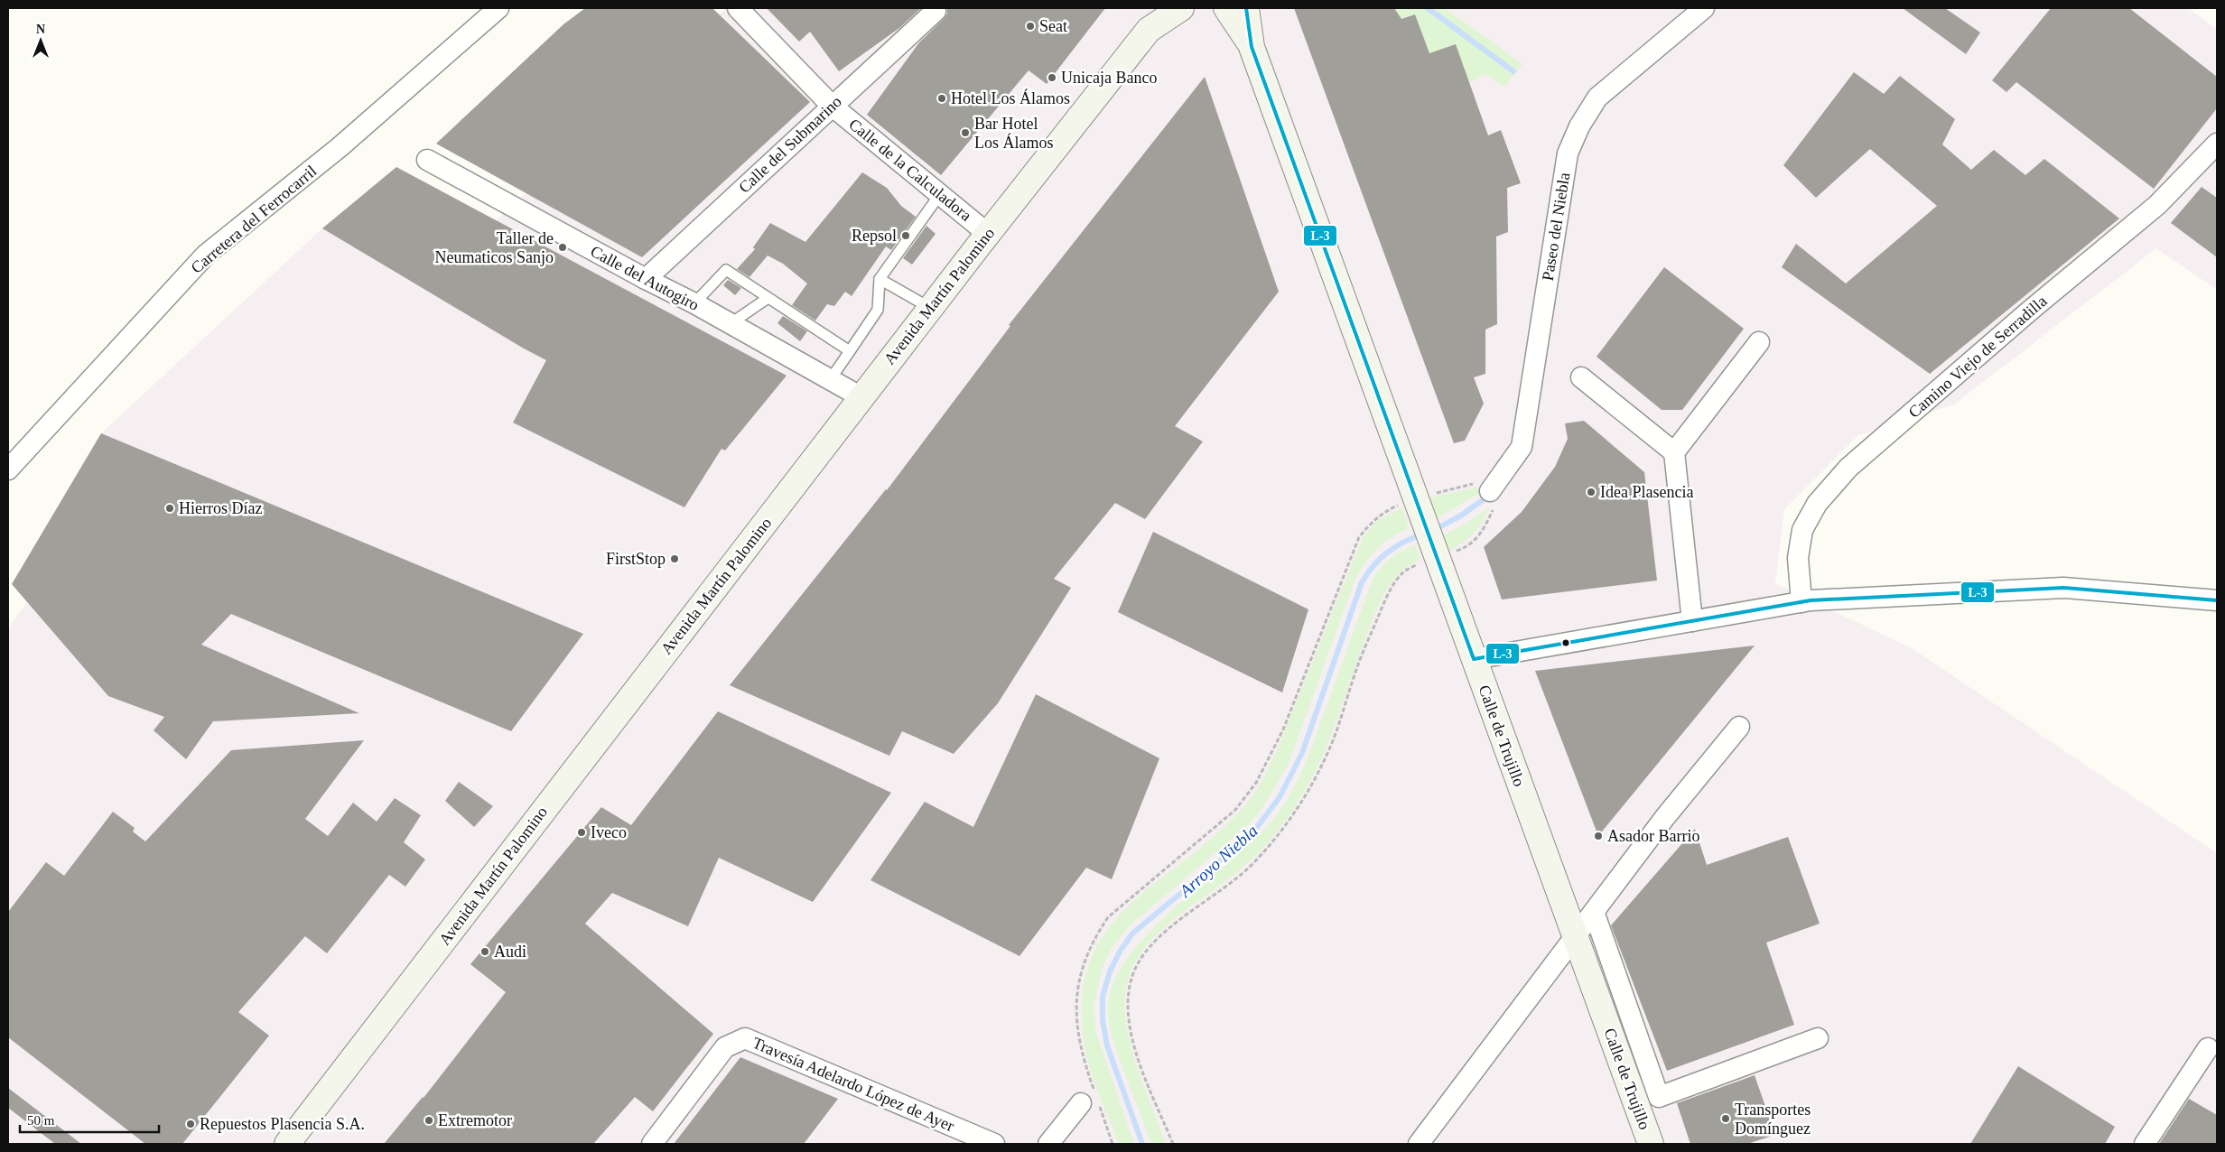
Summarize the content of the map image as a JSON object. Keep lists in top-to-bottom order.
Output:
{
  "streets": {
    "main road": ["Avenida Martín Palomino", "Calle de Trujillo"],
    "street": [
      "Calle del Submarino",
      "Calle de la Calculadora",
      "Carretera del Ferrocarril",
      "Paseo del Niebla",
      "Calle del Autogiro",
      "Camino Viejo de Serradilla",
      "Travesía Adelardo López de Ayer"
    ]
  },
  "crossings": [
    ["Calle del Submarino", "Calle de la Calculadora"],
    ["Calle del Submarino", "Calle del Autogiro"],
    ["Calle de la Calculadora", "Avenida Martín Palomino"],
    ["Calle del Autogiro", "Avenida Martín Palomino"]
  ],
  "water": ["Arroyo Niebla"],
  "places": [
    "Seat",
    "Unicaja Banco",
    "Hotel Los Álamos",
    "Bar Hotel Los Álamos",
    "Repsol",
    "Taller de Neumaticos Sanjo",
    "Idea Plasencia",
    "Hierros Díaz",
    "FirstStop",
    "Iveco",
    "Asador Barrio",
    "Audi",
    "Transportes Domínguez",
    "Extremotor",
    "Repuestos Plasencia S.A."
  ],
  "lines": ["transit line L-3"],
  "scale_bar": "50 m",
  "north": "top"
}
